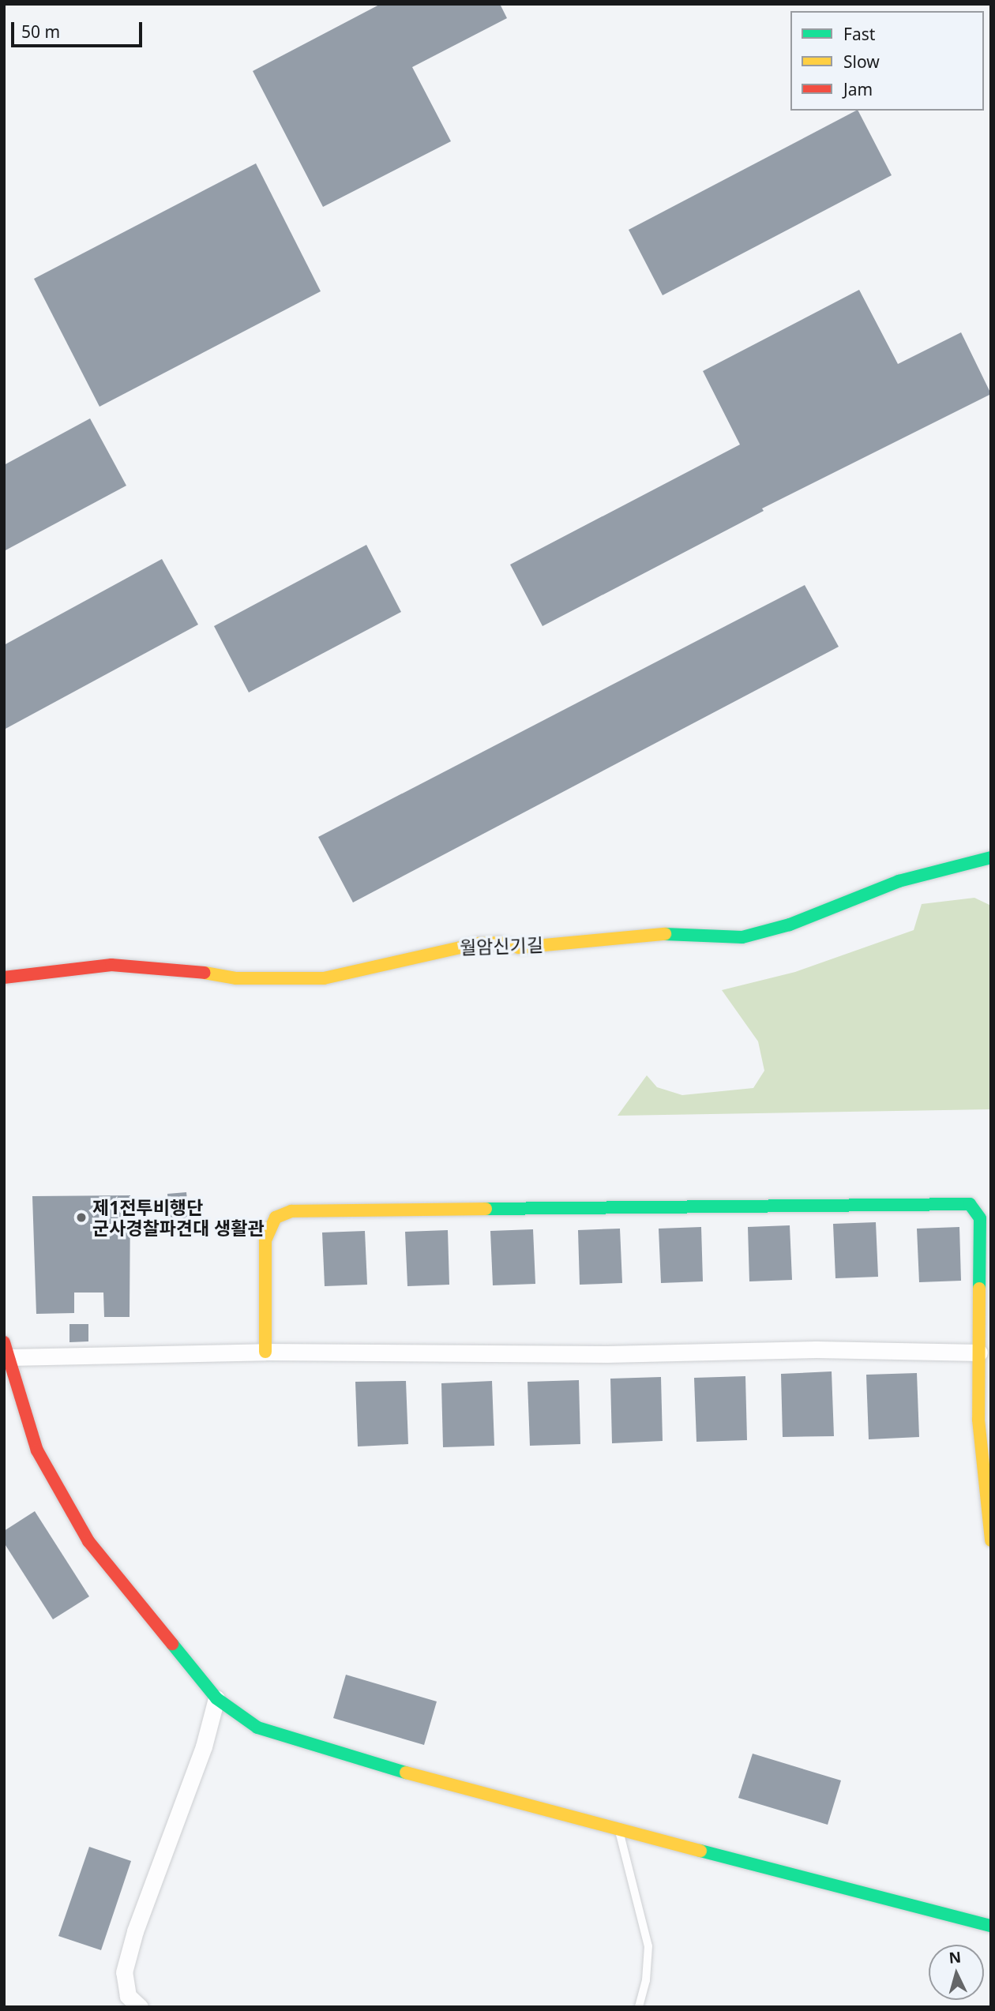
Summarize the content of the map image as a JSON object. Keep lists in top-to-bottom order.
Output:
{
  "streets": {
    "street": ["월암신기길"]
  },
  "places": ["제1전투비행단 군사경찰파견대 생활관"],
  "legend": ["Fast", "Slow", "Jam"],
  "scale_bar": "50 m",
  "north": "top"
}
